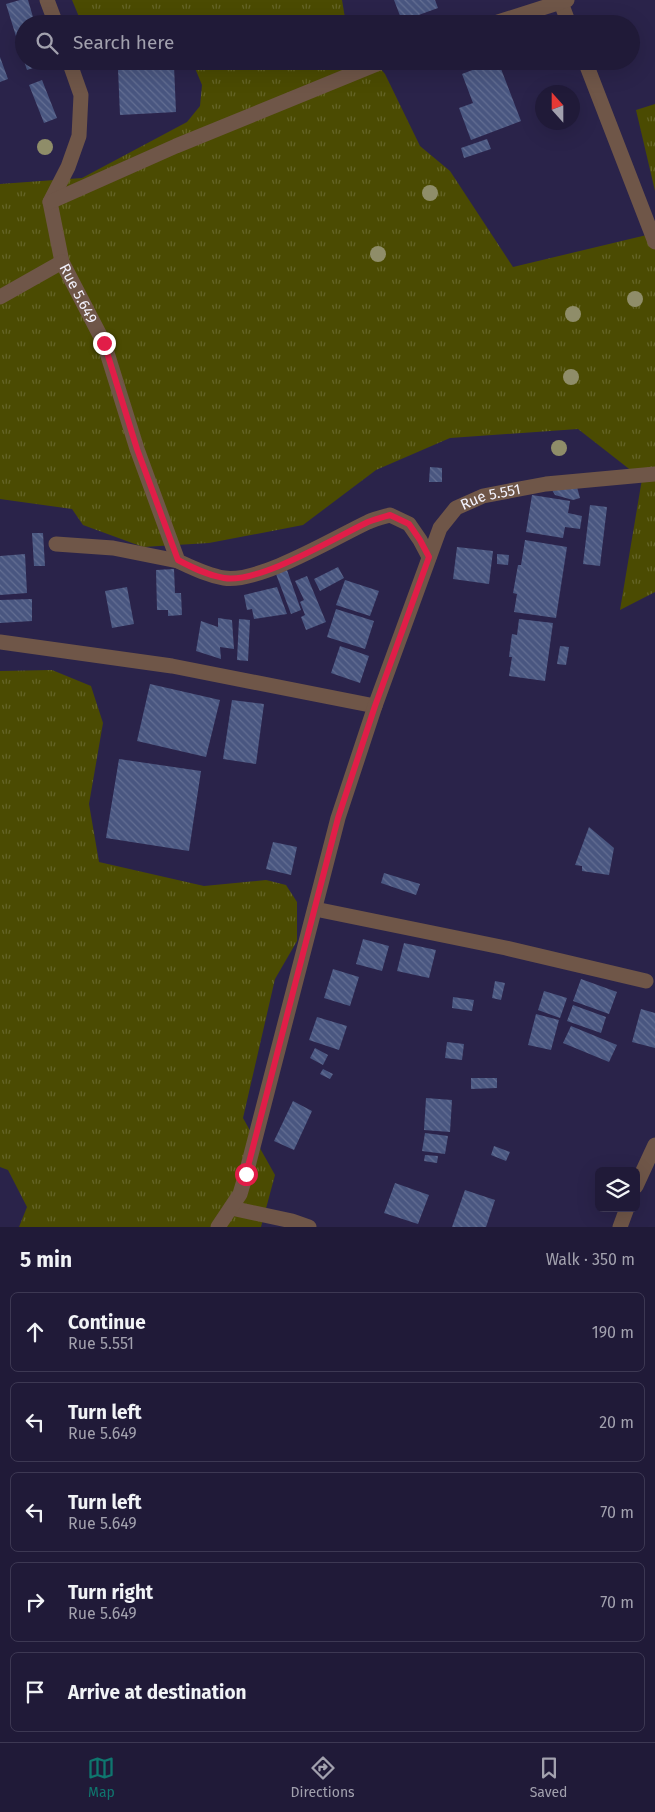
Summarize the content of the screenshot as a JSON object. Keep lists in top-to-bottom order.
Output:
{
  "streets": {
    "street": ["Rue 5.649", "Rue 5.551"]
  },
  "north": "top",
  "page": {
    "search": "Search here",
    "heading": ["5 min", "Walk · 350 m"],
    "list": [
      ["Continue", "Rue 5.551", "190 m"],
      ["Turn left", "Rue 5.649", "20 m"],
      ["Turn left", "Rue 5.649", "70 m"],
      ["Turn right", "Rue 5.649", "70 m"],
      "Arrive at destination"
    ],
    "nav": ["Map", "Directions", "Saved"]
  }
}
